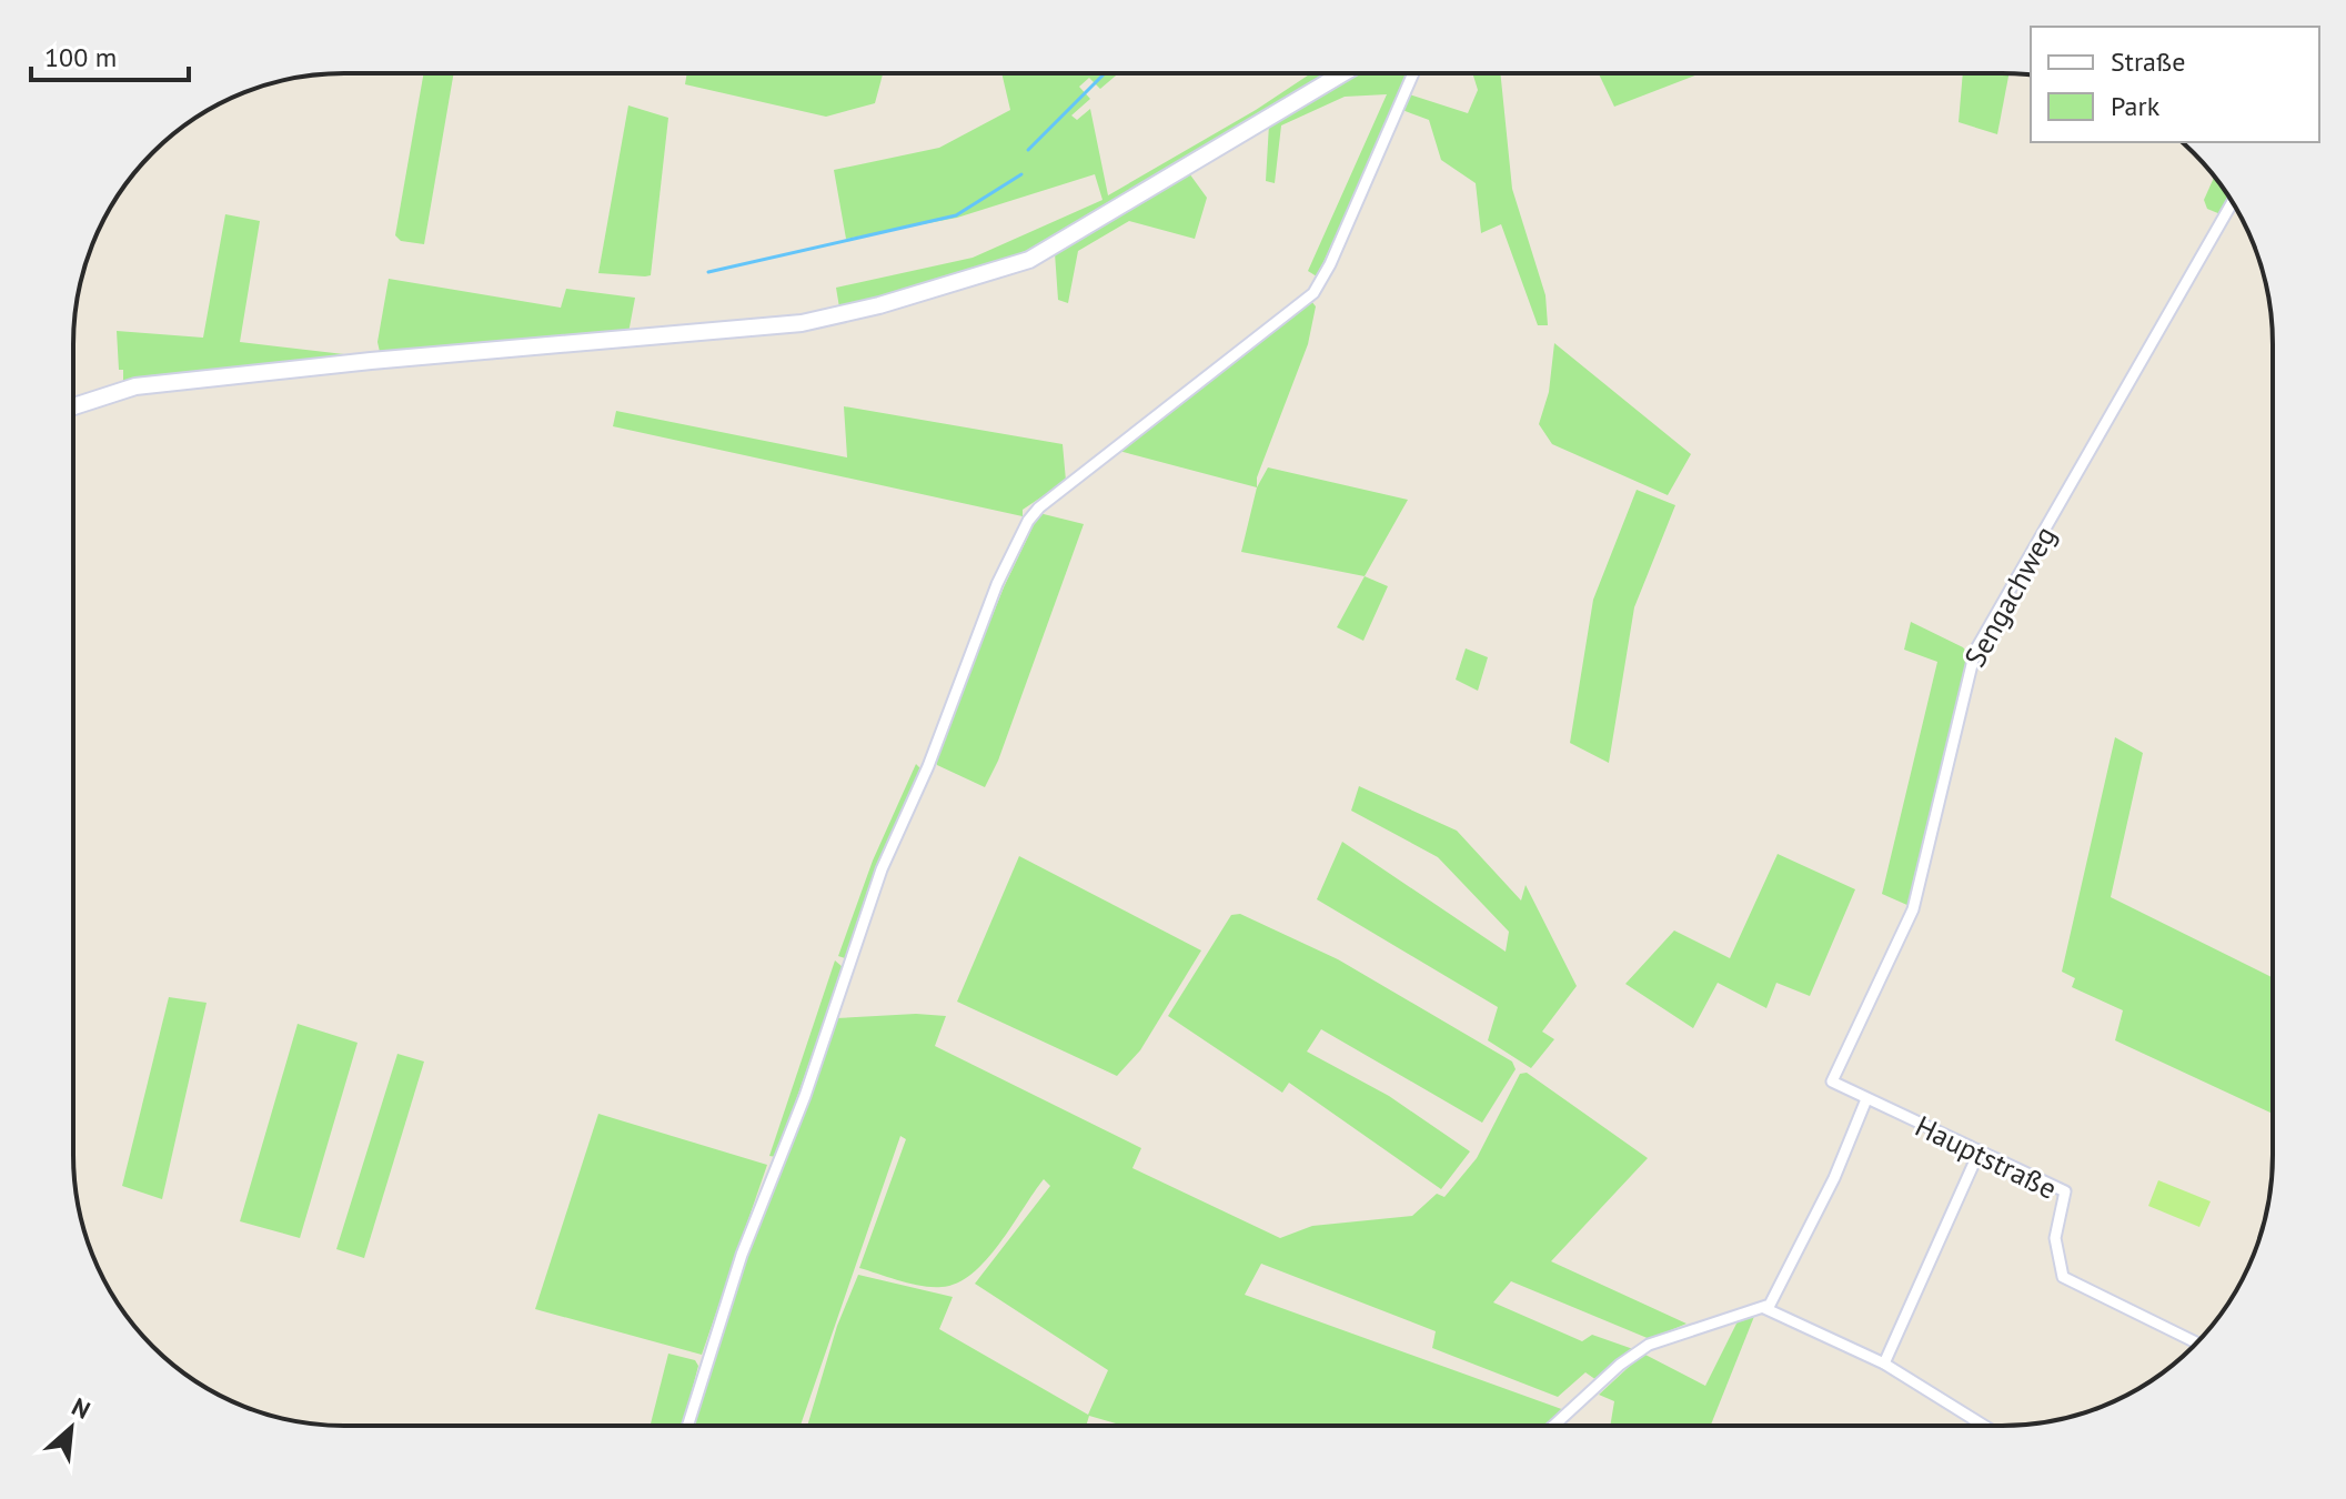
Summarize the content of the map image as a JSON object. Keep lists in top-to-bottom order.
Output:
{
  "streets": {
    "street": ["Sengachweg", "Hauptstraße"]
  },
  "crossings": [
    ["Sengachweg", "Hauptstraße"]
  ],
  "legend": ["Straße", "Park"],
  "scale_bar": "100 m",
  "north": "top right"
}
